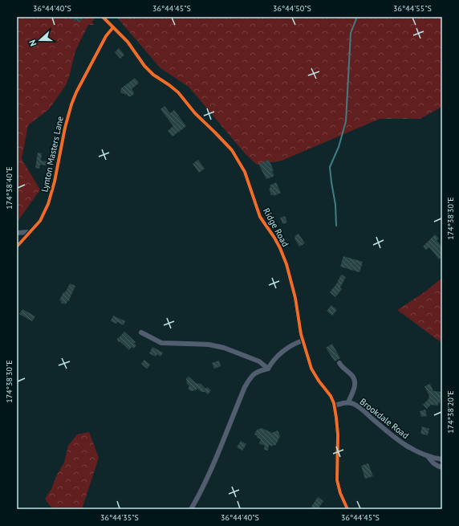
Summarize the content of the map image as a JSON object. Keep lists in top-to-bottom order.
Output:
{
  "streets": {
    "street": ["Lynton Masters Lane", "Ridge Road", "Brookdale Road"]
  },
  "crossings": [
    ["Lynton Masters Lane", "Ridge Road"],
    ["Ridge Road", "Brookdale Road"]
  ],
  "north": "left",
  "coordinates": [
    "36°44'40\"S",
    "36°44'45\"S",
    "36°44'50\"S",
    "36°44'55\"S",
    "174°38'40\"E",
    "174°38'30\"E",
    "174°38'20\"E",
    "36°44'35\"S"
  ]
}
